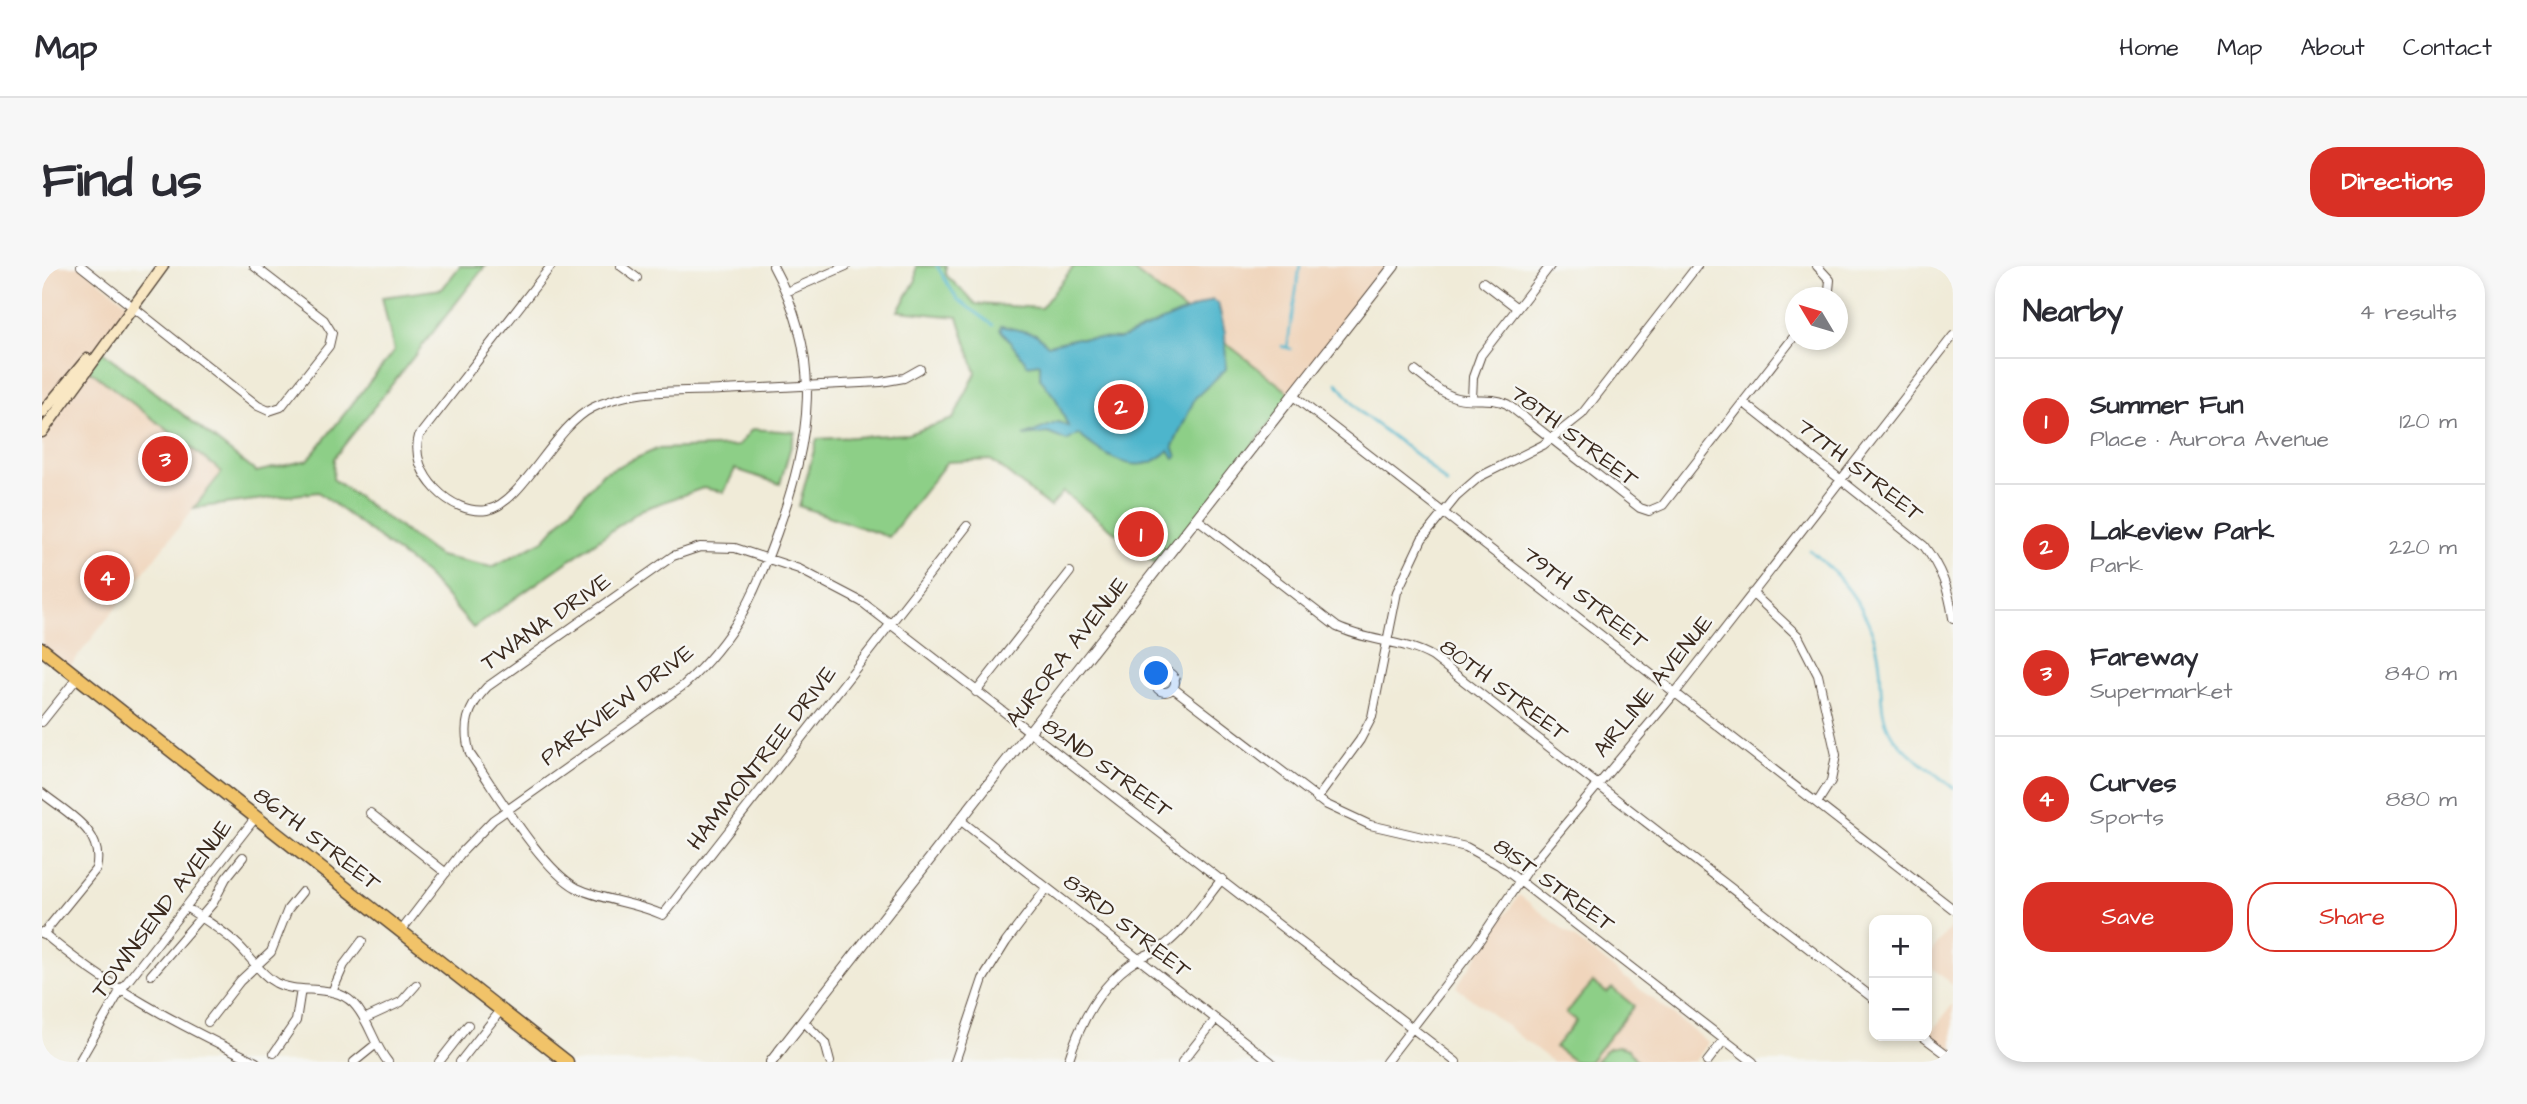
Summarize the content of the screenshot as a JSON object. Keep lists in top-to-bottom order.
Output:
{
  "streets": {
    "main road": ["86TH STREET"],
    "street": [
      "78TH STREET",
      "77TH STREET",
      "79TH STREET",
      "TWANA DRIVE",
      "AURORA AVENUE",
      "AIRLINE AVENUE",
      "80TH STREET",
      "PARKVIEW DRIVE",
      "HAMMONTREE DRIVE",
      "82ND STREET",
      "81ST STREET",
      "TOWNSEND AVENUE",
      "83RD STREET"
    ]
  },
  "crossings": [
    ["78TH STREET", "77TH STREET"],
    ["77TH STREET", "AIRLINE AVENUE"],
    ["79TH STREET", "AURORA AVENUE"],
    ["79TH STREET", "AIRLINE AVENUE"],
    ["TWANA DRIVE", "PARKVIEW DRIVE"],
    ["TWANA DRIVE", "HAMMONTREE DRIVE"],
    ["TWANA DRIVE", "82ND STREET"],
    ["AURORA AVENUE", "80TH STREET"],
    ["AURORA AVENUE", "82ND STREET"],
    ["AURORA AVENUE", "83RD STREET"],
    ["AIRLINE AVENUE", "80TH STREET"],
    ["AIRLINE AVENUE", "82ND STREET"],
    ["AIRLINE AVENUE", "81ST STREET"],
    ["PARKVIEW DRIVE", "HAMMONTREE DRIVE"],
    ["PARKVIEW DRIVE", "82ND STREET"],
    ["PARKVIEW DRIVE", "86TH STREET"],
    ["HAMMONTREE DRIVE", "82ND STREET"],
    ["86TH STREET", "TOWNSEND AVENUE"]
  ],
  "north": "top left",
  "page": {
    "header": "Map",
    "nav": [
      "Home",
      "Map",
      "About",
      "Contact"
    ],
    "buttons": [
      "Directions",
      ["Save", "Share"]
    ],
    "title": "Find us",
    "heading": ["Nearby", "4 results"],
    "list": [
      {
        "mark": "1",
        "name": "Summer Fun",
        "note": "Place · Aurora Avenue",
        "value": "120 m"
      },
      {
        "mark": "2",
        "name": "Lakeview Park",
        "note": "Park",
        "value": "220 m"
      },
      {
        "mark": "3",
        "name": "Fareway",
        "note": "Supermarket",
        "value": "840 m"
      },
      {
        "mark": "4",
        "name": "Curves",
        "note": "Sports",
        "value": "880 m"
      }
    ],
    "pins": [
      "2",
      "3",
      "1",
      "4"
    ],
    "map_buttons": ["+", "−"]
  }
}
